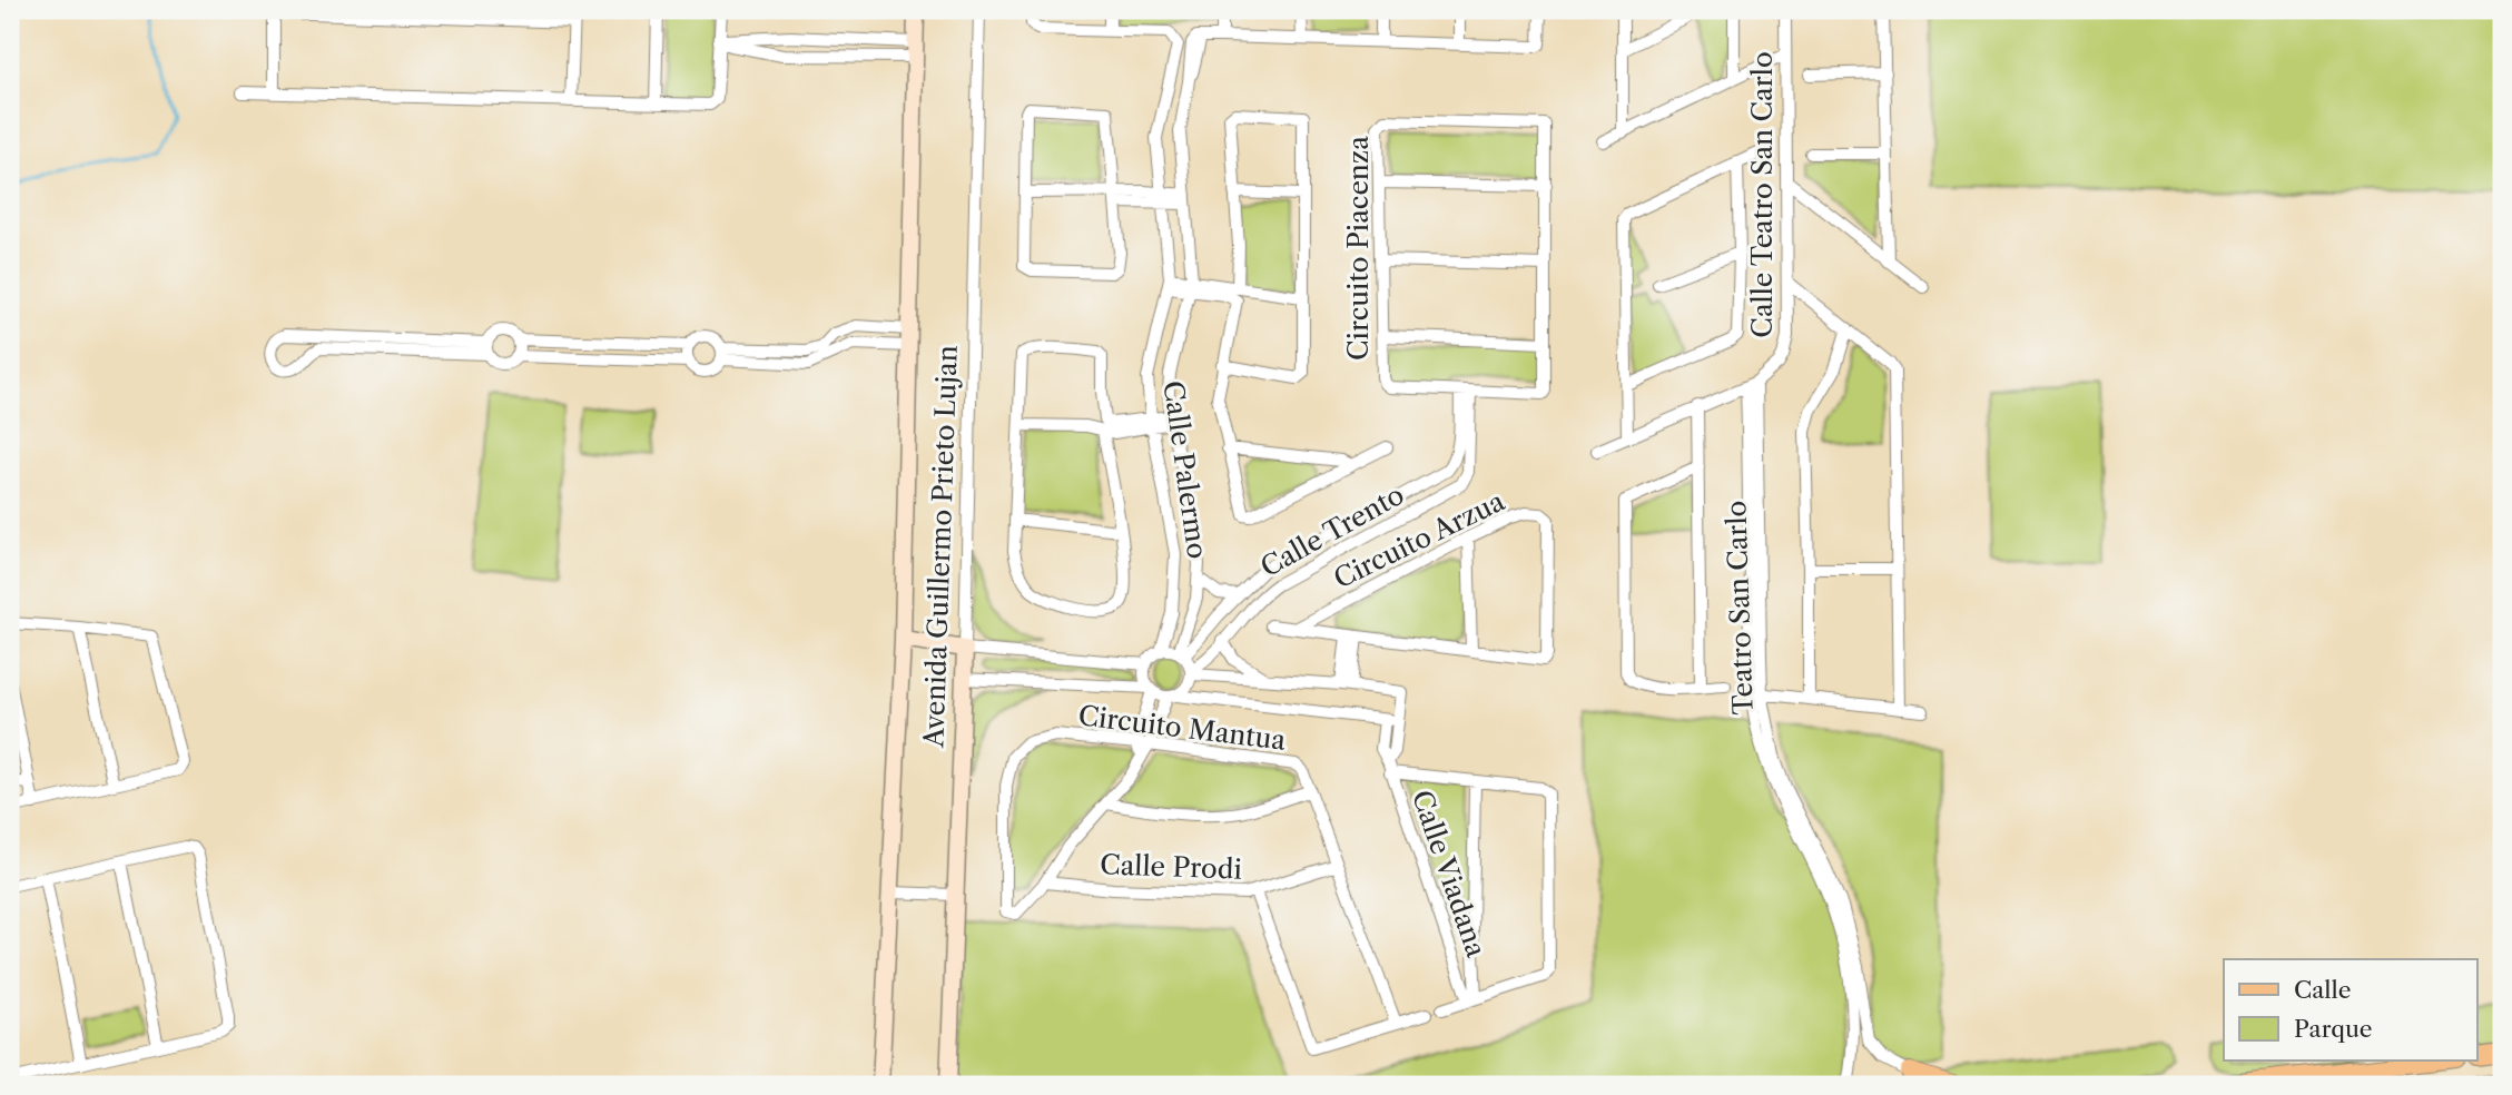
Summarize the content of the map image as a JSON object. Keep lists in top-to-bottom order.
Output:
{
  "streets": {
    "street": [
      "Calle Teatro San Carlo",
      "Circuito Piacenza",
      "Calle Palermo",
      "Calle Trento",
      "Circuito Arzua",
      "Avenida Guillermo Prieto Lujan",
      "Teatro San Carlo",
      "Circuito Mantua",
      "Calle Prodi",
      "Calle Viadana"
    ]
  },
  "crossings": [
    ["Calle Teatro San Carlo", "Teatro San Carlo"],
    ["Circuito Piacenza", "Calle Trento"],
    ["Calle Palermo", "Calle Trento"],
    ["Circuito Mantua", "Calle Prodi"]
  ],
  "legend": ["Calle", "Parque"]
}
